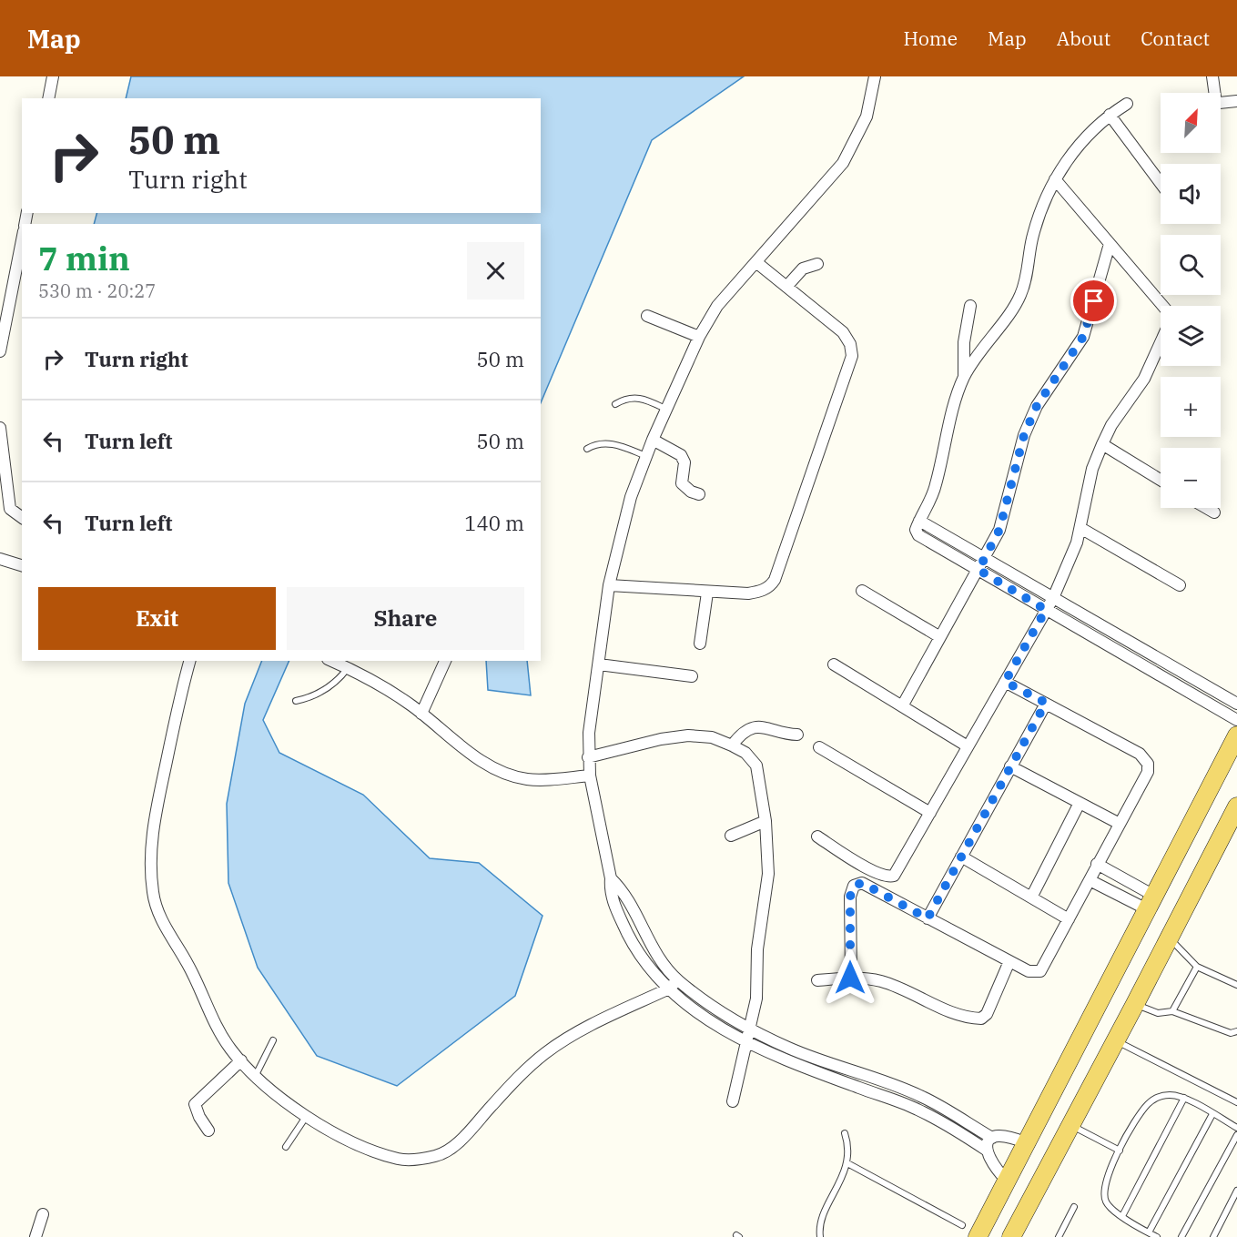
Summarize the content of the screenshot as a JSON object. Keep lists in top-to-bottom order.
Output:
{
  "north": "top right",
  "page": {
    "header": "Map",
    "nav": [
      "Home",
      "Map",
      "About",
      "Contact"
    ],
    "map_buttons": ["+", "−"],
    "turn": ["50 m", "Turn right"],
    "heading": ["7 min", "530 m · 20:27"],
    "list": [
      {
        "name": "Turn right",
        "value": "50 m"
      },
      {
        "name": "Turn left",
        "value": "50 m"
      },
      {
        "name": "Turn left",
        "value": "140 m"
      }
    ],
    "buttons": ["Exit", "Share"]
  }
}
